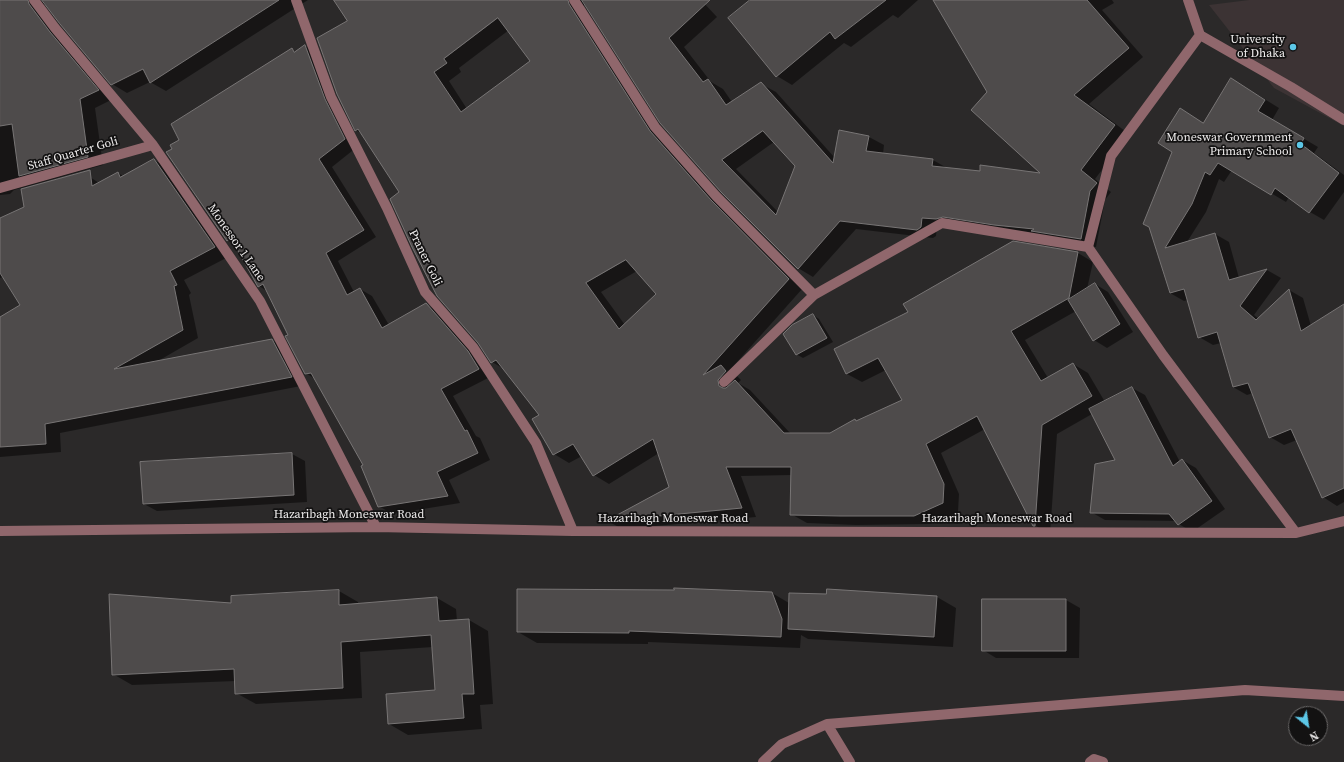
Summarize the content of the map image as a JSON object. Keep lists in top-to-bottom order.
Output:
{
  "streets": {
    "street": [
      "Staff Quarter Goli",
      "Monessor 1 Lane",
      "Praner Goli",
      "Hazaribagh Moneswar Road"
    ]
  },
  "crossings": [
    ["Staff Quarter Goli", "Monessor 1 Lane"],
    ["Monessor 1 Lane", "Hazaribagh Moneswar Road"],
    ["Praner Goli", "Hazaribagh Moneswar Road"]
  ],
  "places": ["University of Dhaka", "Moneswar Government Primary School"],
  "north": "bottom right"
}
